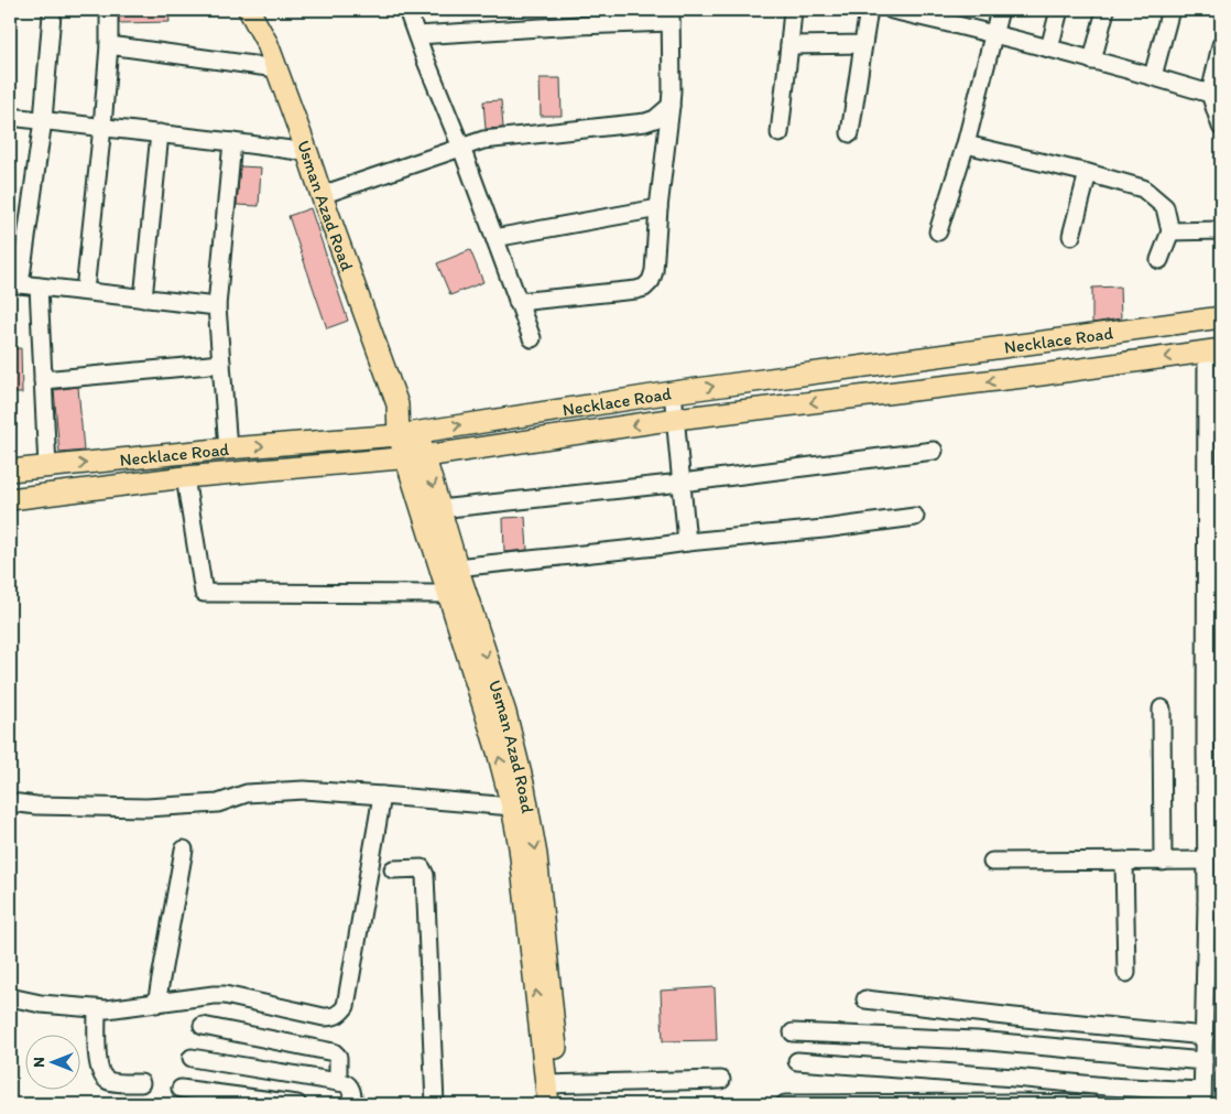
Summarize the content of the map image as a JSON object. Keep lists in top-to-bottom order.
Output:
{
  "streets": {
    "main road": ["Usman Azad Road", "Necklace Road"]
  },
  "crossings": [
    ["Usman Azad Road", "Necklace Road"]
  ],
  "north": "left"
}
